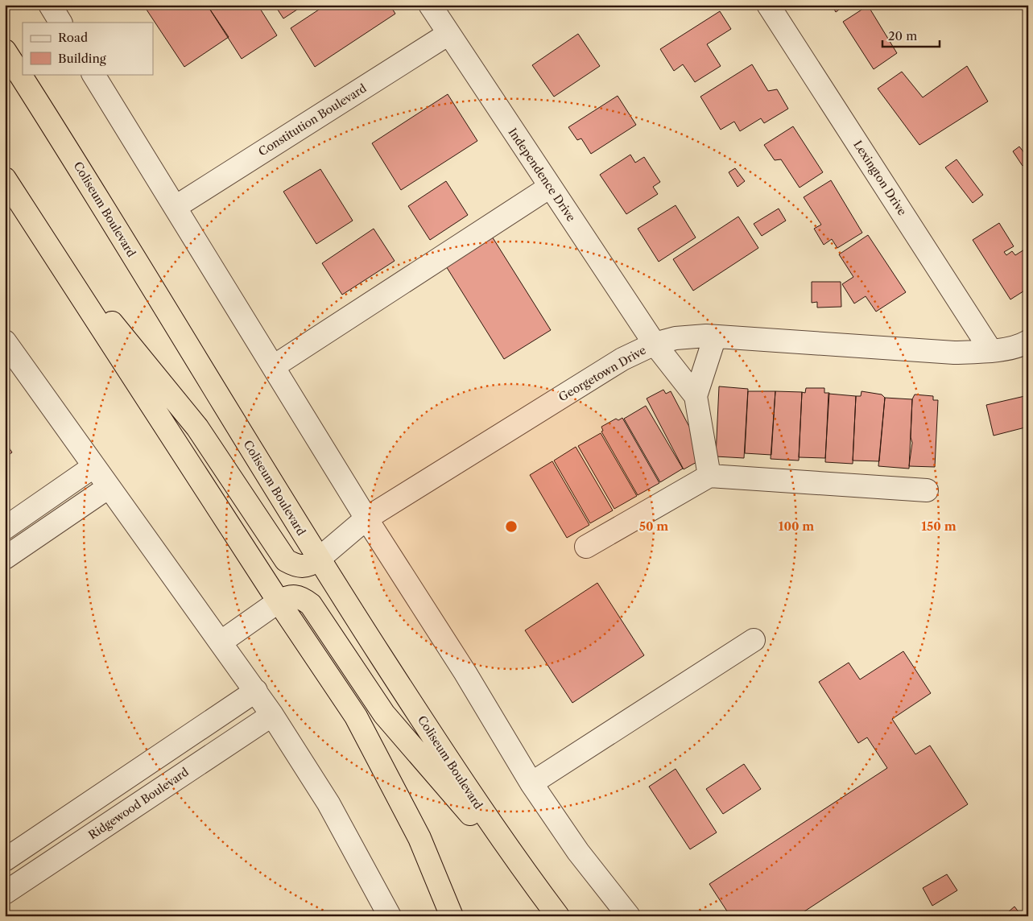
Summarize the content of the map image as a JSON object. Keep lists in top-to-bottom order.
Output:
{
  "streets": {
    "highway": ["Coliseum Boulevard"],
    "street": [
      "Constitution Boulevard",
      "Independence Drive",
      "Lexington Drive",
      "Georgetown Drive",
      "Ridgewood Boulevard"
    ]
  },
  "crossings": [
    ["Constitution Boulevard", "Independence Drive"],
    ["Independence Drive", "Georgetown Drive"],
    ["Lexington Drive", "Georgetown Drive"],
    ["Coliseum Boulevard", "Georgetown Drive"]
  ],
  "legend": ["Road", "Building"],
  "scale_bar": "20 m",
  "rings": ["50 m", "100 m", "150 m"]
}
